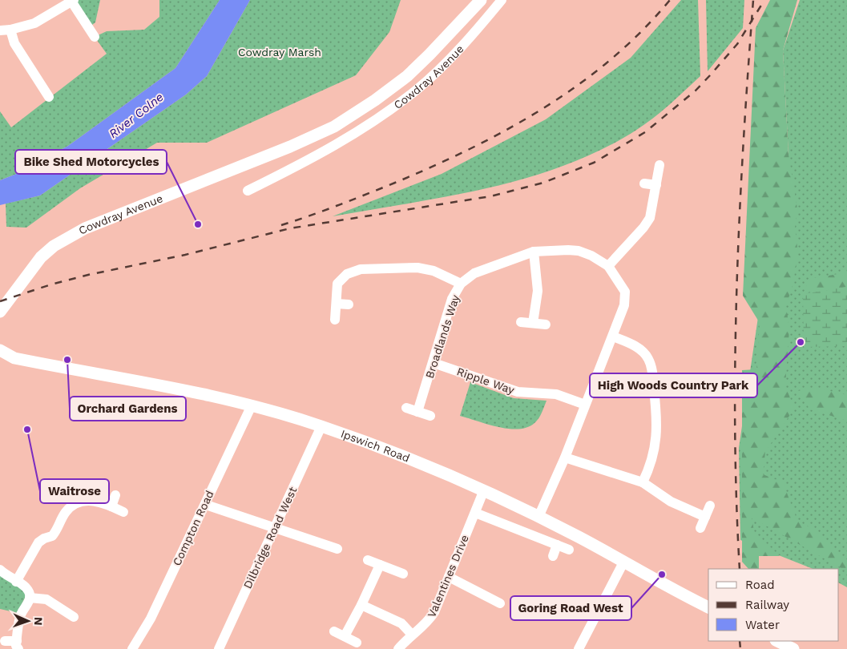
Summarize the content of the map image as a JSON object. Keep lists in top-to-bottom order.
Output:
{
  "streets": {
    "main road": ["Cowdray Avenue", "Ipswich Road"],
    "street": [
      "Broadlands Way",
      "Ripple Way",
      "Compton Road",
      "Dilbridge Road West",
      "Valentines Drive"
    ]
  },
  "crossings": [
    ["Broadlands Way", "Ripple Way"],
    ["Broadlands Way", "Ipswich Road"],
    ["Ipswich Road", "Compton Road"],
    ["Ipswich Road", "Dilbridge Road West"],
    ["Ipswich Road", "Valentines Drive"]
  ],
  "water": ["River Colne"],
  "parks": ["Cowdray Marsh"],
  "places": [
    "Bike Shed Motorcycles",
    "High Woods Country Park",
    "Orchard Gardens",
    "Waitrose",
    "Goring Road West"
  ],
  "legend": ["Road", "Railway", "Water"],
  "north": "right"
}
